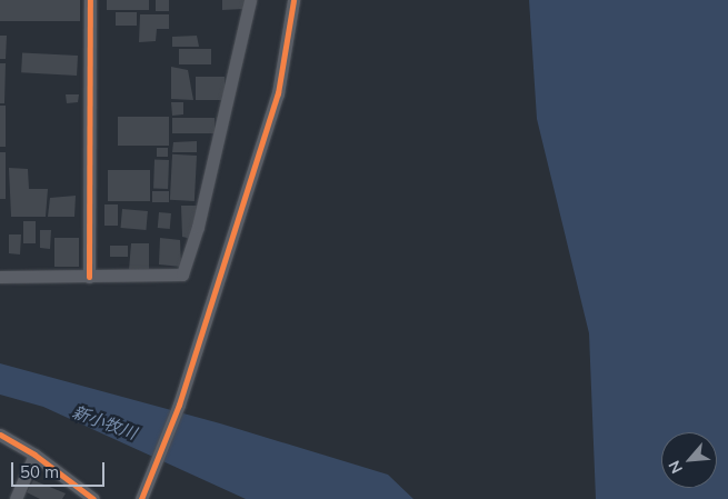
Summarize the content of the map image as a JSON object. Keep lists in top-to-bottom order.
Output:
{
  "water": ["新小牧川"],
  "scale_bar": "50 m",
  "north": "bottom left"
}
